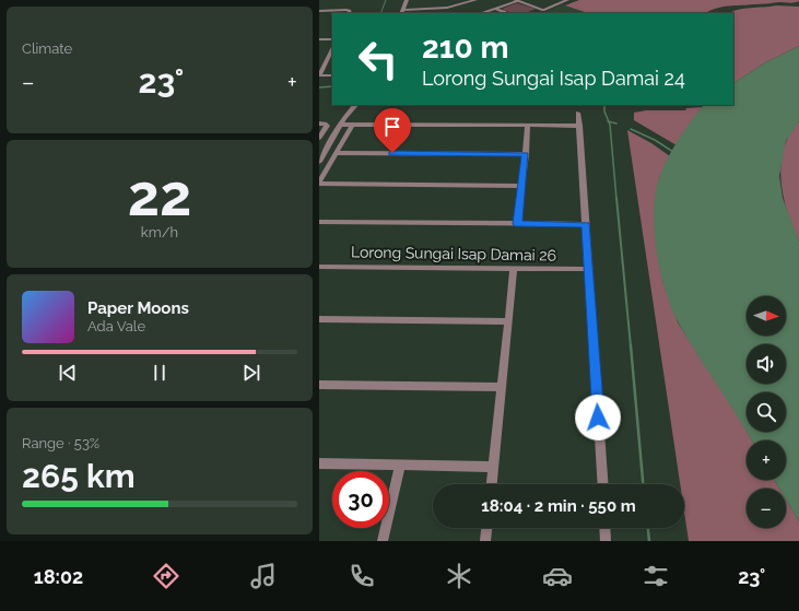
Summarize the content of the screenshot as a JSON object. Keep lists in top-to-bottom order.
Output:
{
  "streets": {
    "street": ["Lorong Sungai Isap Damai 26"]
  },
  "north": "right",
  "page": {
    "tile": [
      "Climate",
      ["22", "km/h"],
      ["Range · 53%", "265 km"]
    ],
    "turn": ["210 m", "Lorong Sungai Isap Damai 24"],
    "heat": ["−", "23°", "+"],
    "song": ["Paper Moons", "Ada Vale"],
    "map_buttons": ["+", "−"],
    "limit": "30",
    "trip": "18:04 · 2 min · 550 m",
    "tabs": ["18:02", "23°"]
  }
}
